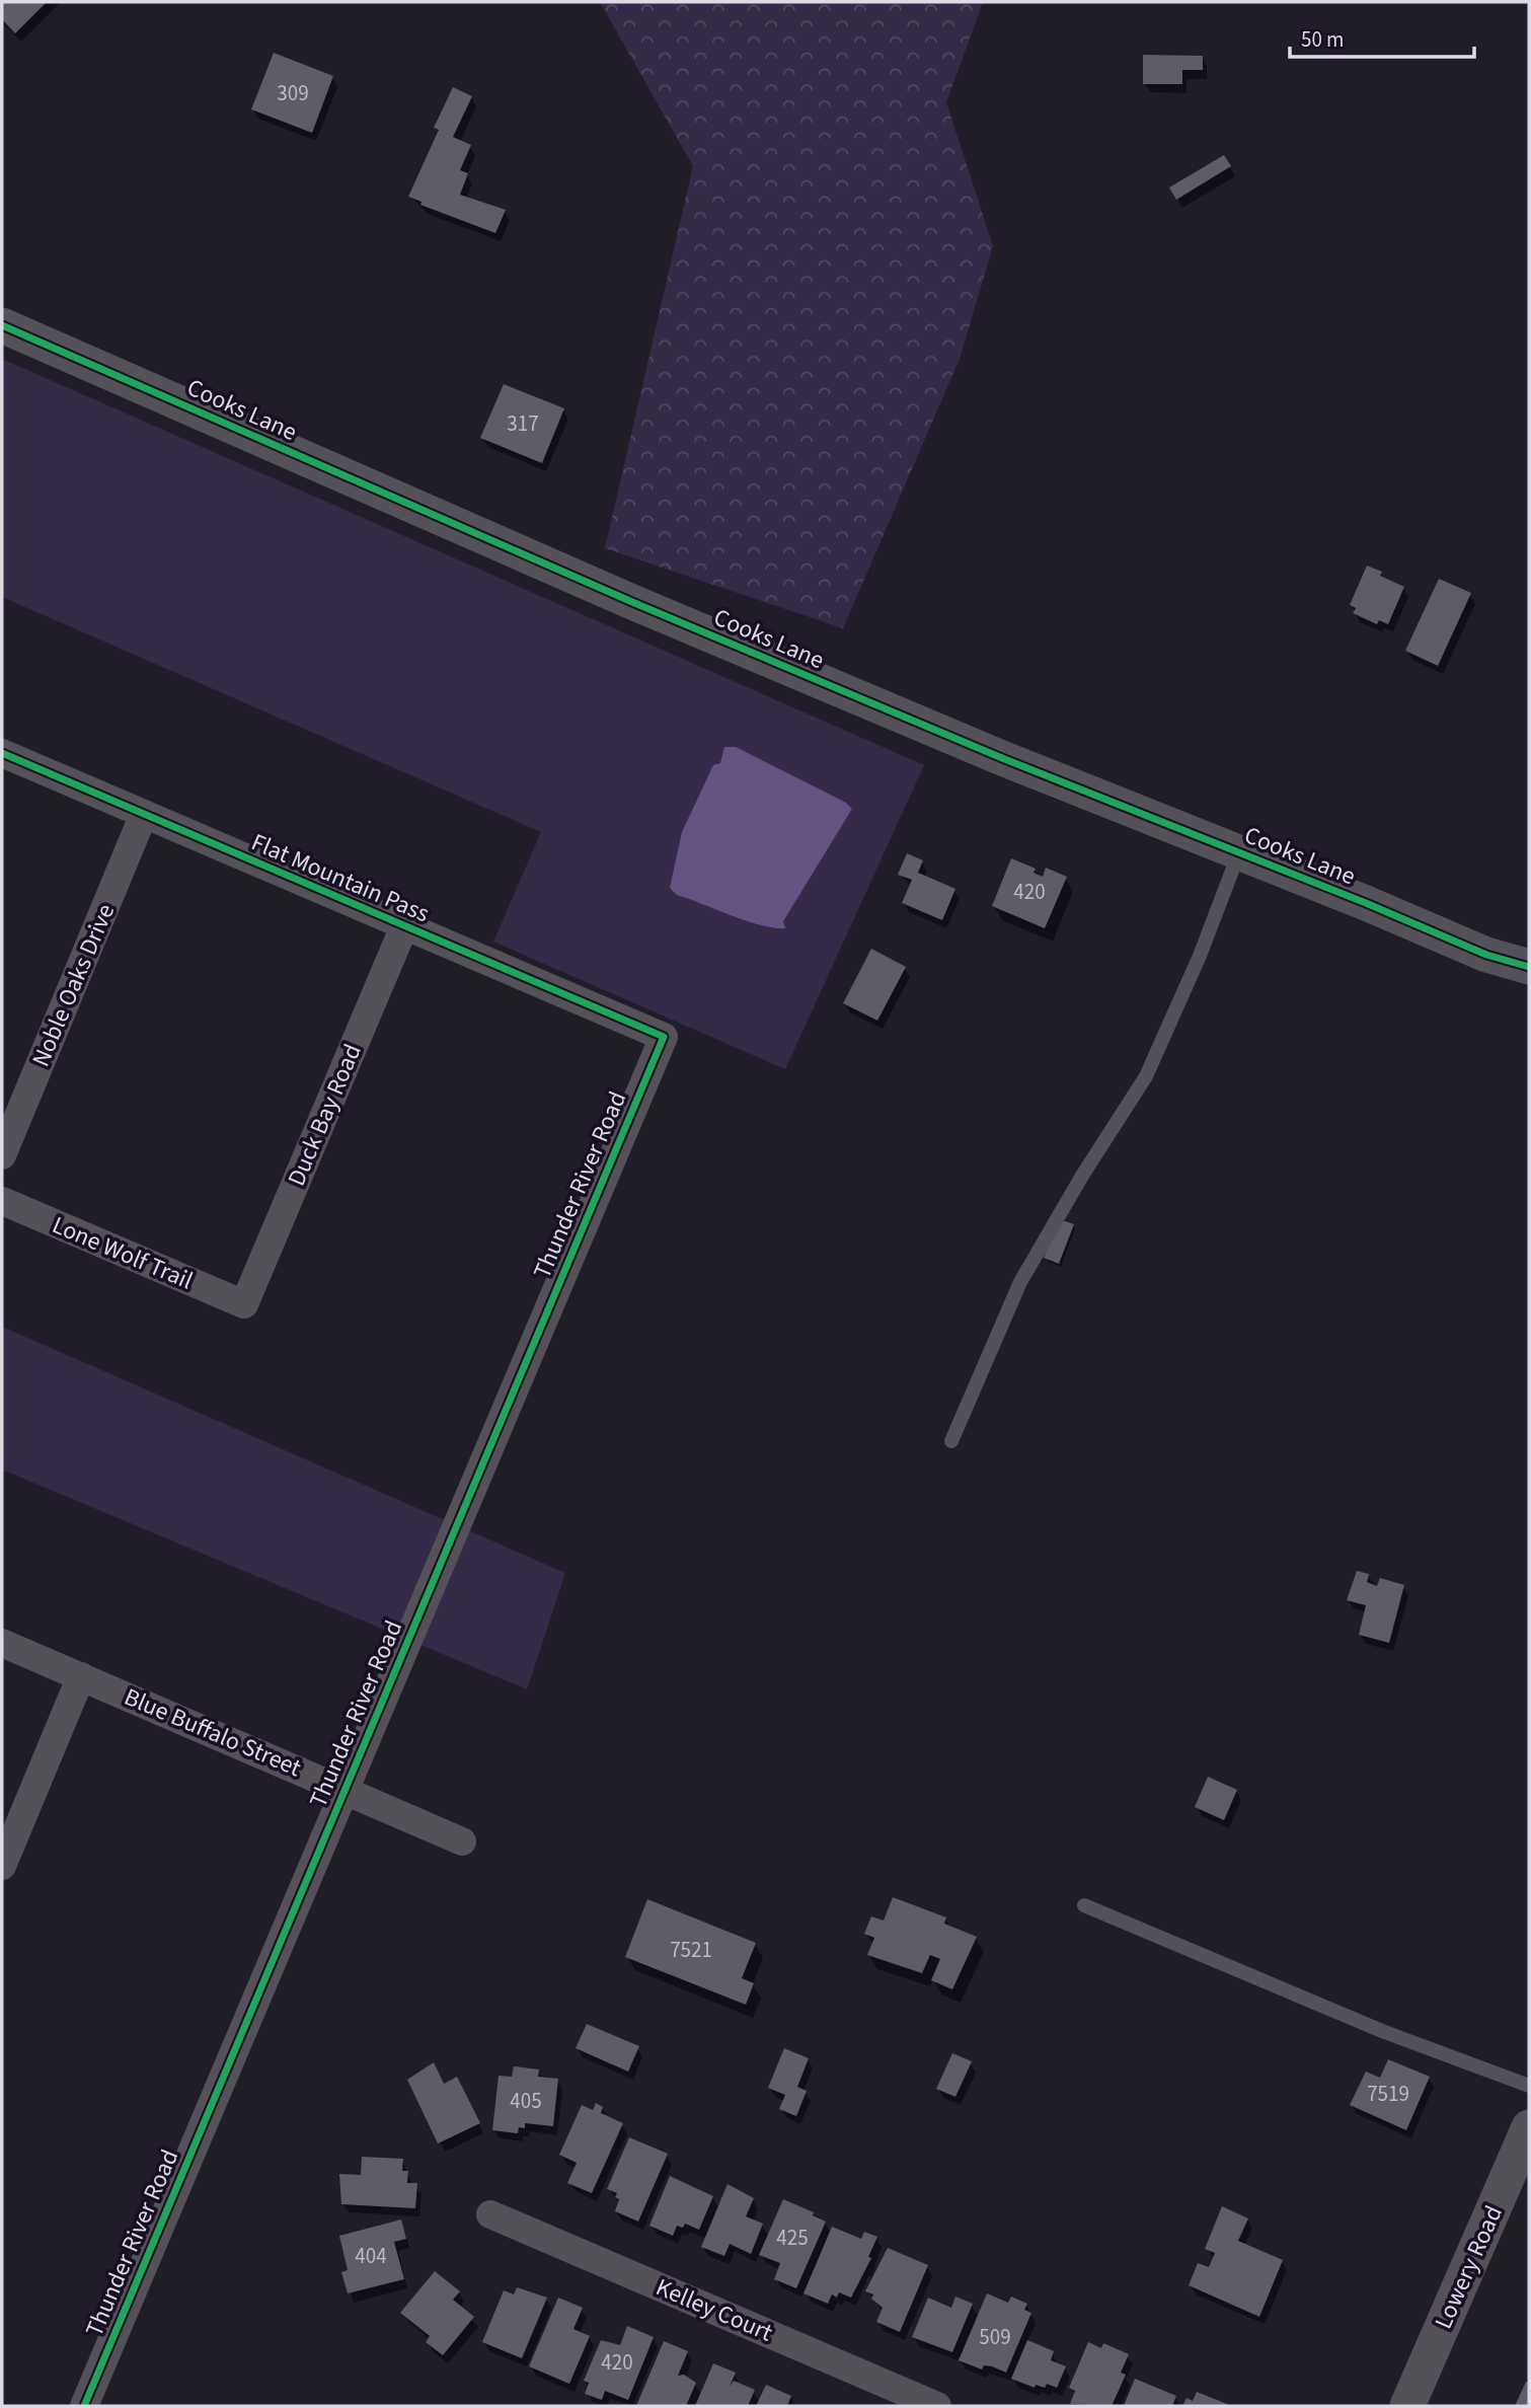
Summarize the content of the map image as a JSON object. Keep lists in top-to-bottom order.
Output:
{
  "streets": {
    "street": [
      "Cooks Lane",
      "Flat Mountain Pass",
      "Noble Oaks Drive",
      "Duck Bay Road",
      "Thunder River Road",
      "Lone Wolf Trail",
      "Blue Buffalo Street",
      "Lowery Road",
      "Kelley Court"
    ]
  },
  "crossings": [
    ["Flat Mountain Pass", "Noble Oaks Drive"],
    ["Flat Mountain Pass", "Duck Bay Road"],
    ["Flat Mountain Pass", "Thunder River Road"],
    ["Duck Bay Road", "Lone Wolf Trail"],
    ["Thunder River Road", "Blue Buffalo Street"]
  ],
  "house_numbers": [
    "309",
    "317",
    "420",
    "7521",
    "7519",
    "405",
    "425",
    "404",
    "509",
    "420"
  ],
  "scale_bar": "50 m"
}
